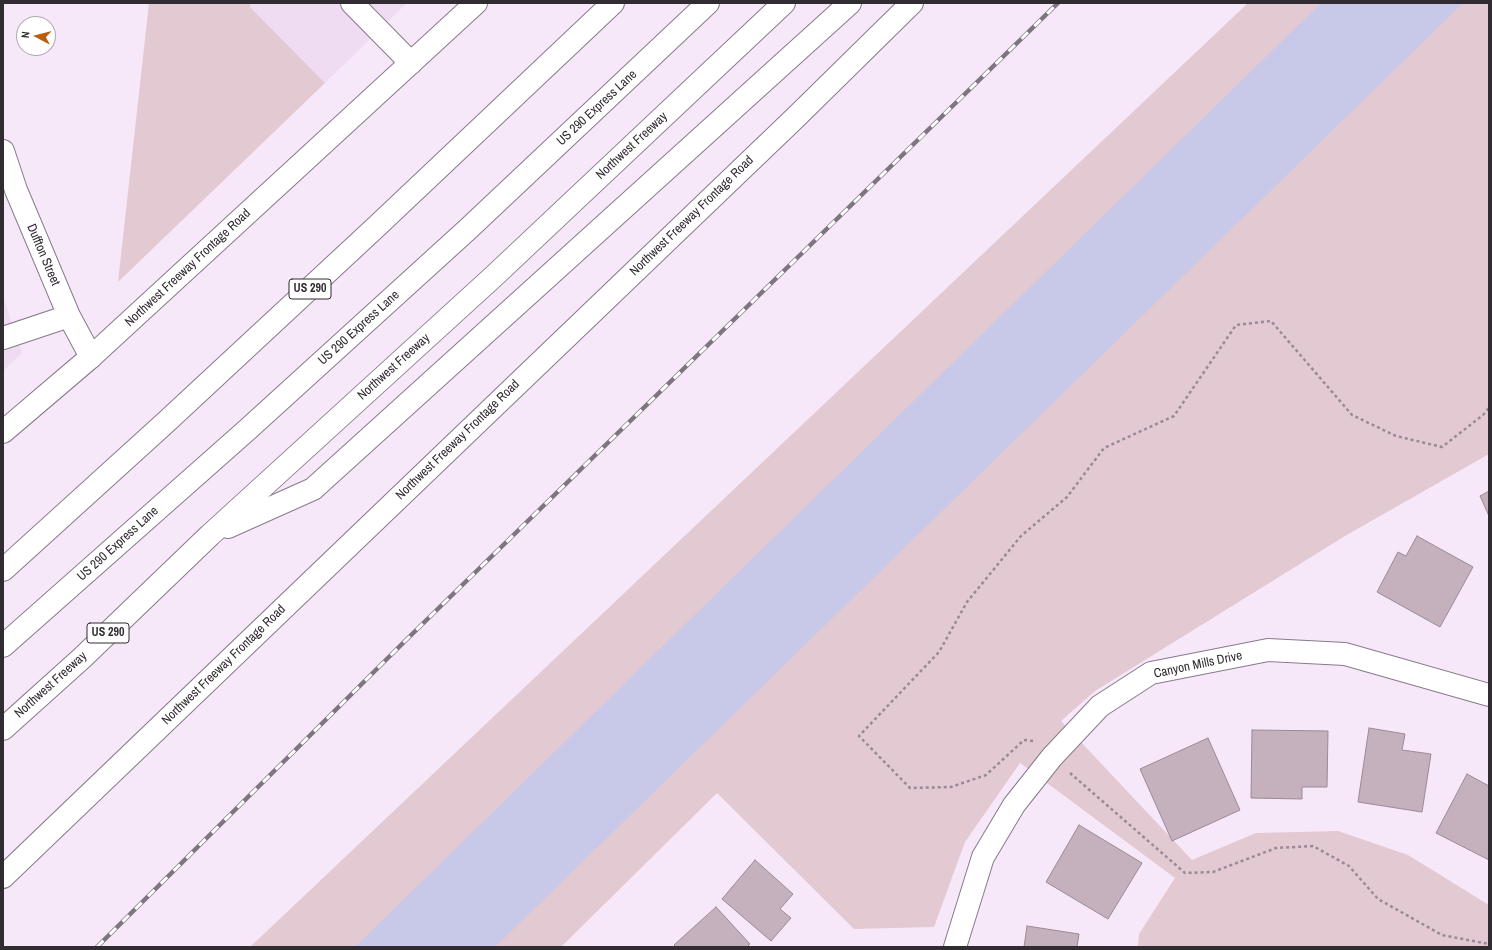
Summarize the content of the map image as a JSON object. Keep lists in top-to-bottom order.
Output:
{
  "streets": {
    "main road": [
      "US 290 Express Lane",
      "Northwest Freeway",
      "Northwest Freeway Frontage Road",
      "Duffton Street",
      "US 290",
      "Canyon Mills Drive"
    ]
  },
  "crossings": [
    ["Northwest Freeway Frontage Road", "Duffton Street"]
  ],
  "north": "left"
}
